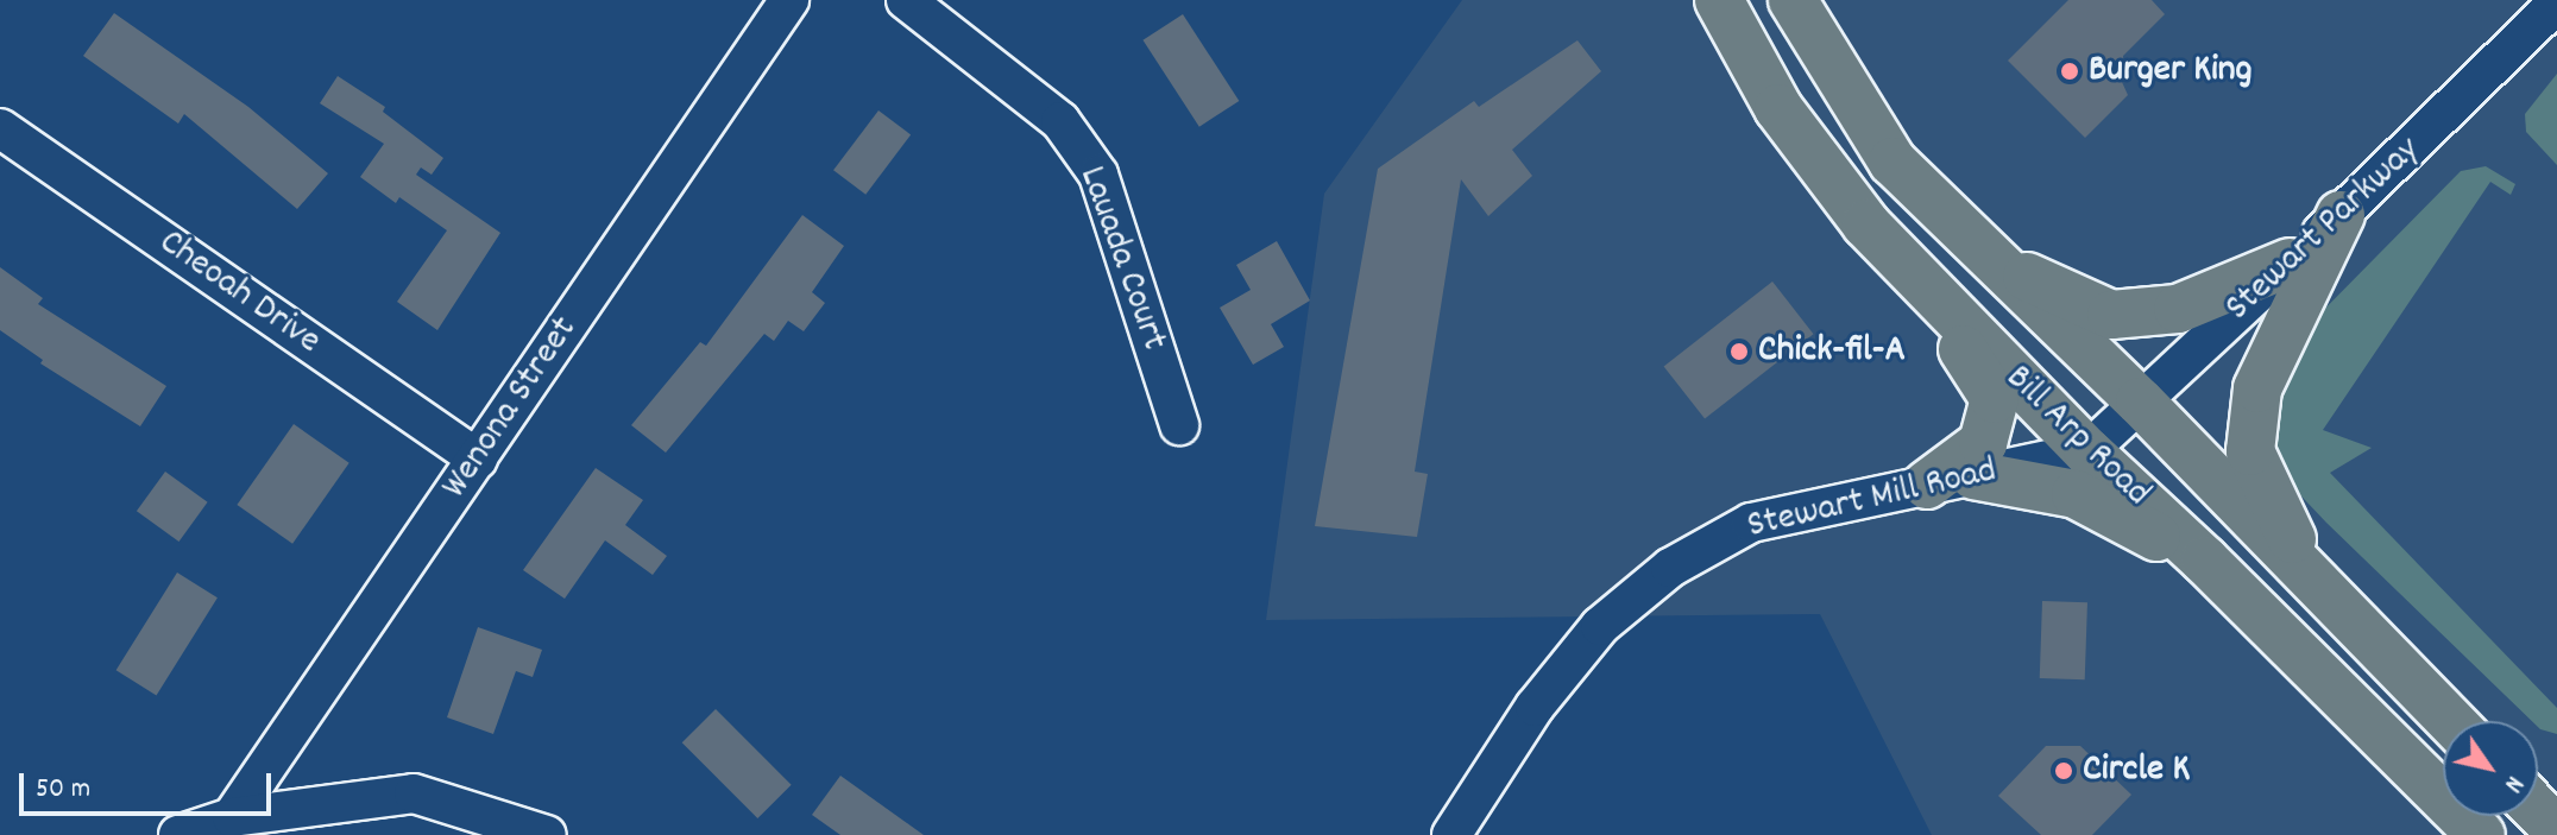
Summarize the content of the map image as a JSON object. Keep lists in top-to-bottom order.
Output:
{
  "streets": {
    "main road": ["Bill Arp Road"],
    "street": [
      "Stewart Parkway",
      "Lauada Court",
      "Cheoah Drive",
      "Wenona Street",
      "Stewart Mill Road"
    ]
  },
  "crossings": [
    ["Stewart Parkway", "Bill Arp Road"],
    ["Stewart Parkway", "Stewart Mill Road"],
    ["Cheoah Drive", "Wenona Street"],
    ["Bill Arp Road", "Stewart Mill Road"]
  ],
  "places": ["Burger King", "Chick-fil-A", "Circle K"],
  "scale_bar": "50 m",
  "north": "bottom right"
}
